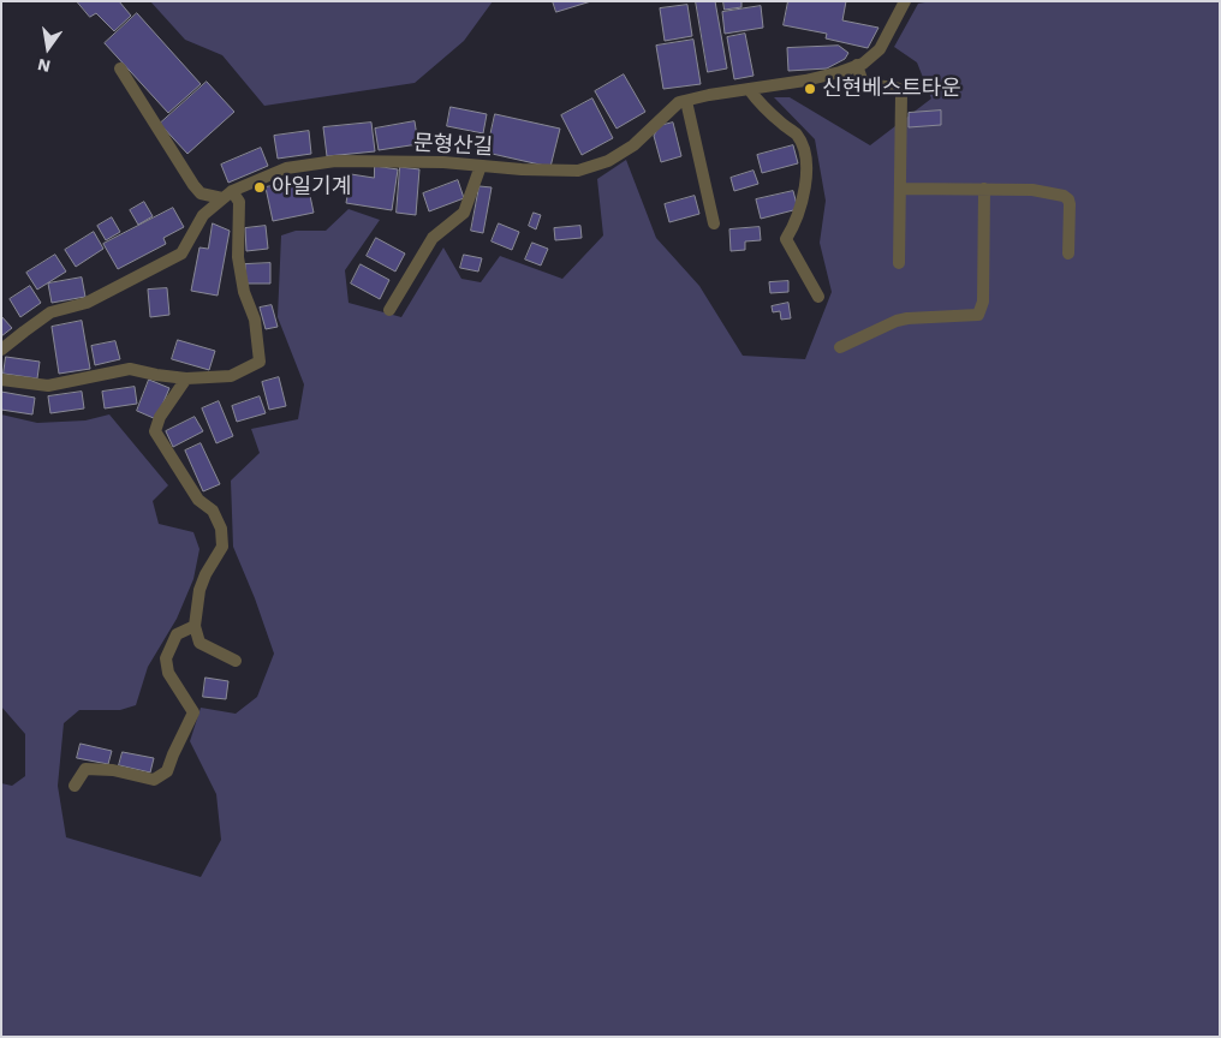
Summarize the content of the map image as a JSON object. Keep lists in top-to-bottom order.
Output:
{
  "streets": {
    "street": ["문형산길"]
  },
  "places": ["신현베스트타운", "아일기계"],
  "north": "bottom"
}
